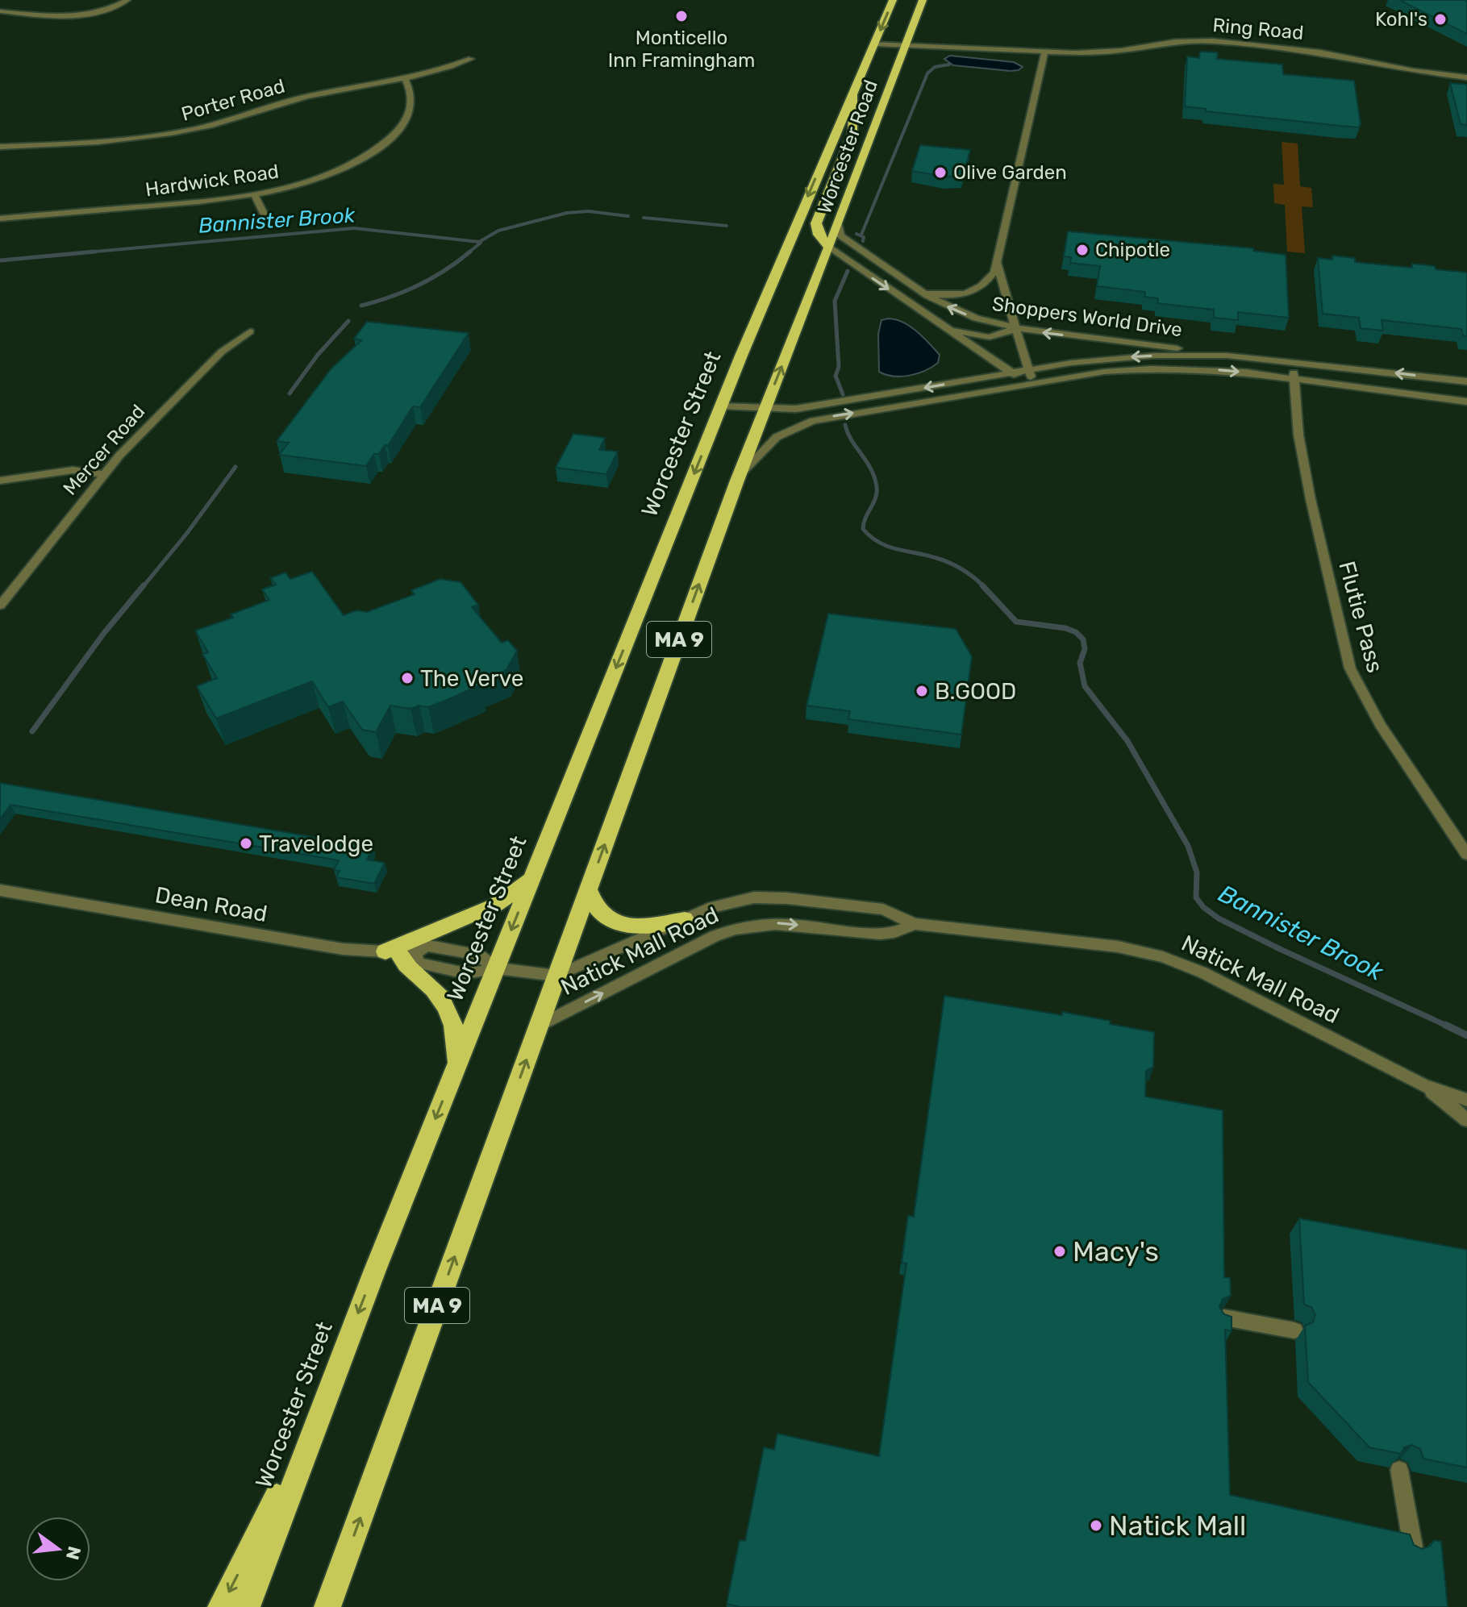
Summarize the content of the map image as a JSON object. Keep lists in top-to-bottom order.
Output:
{
  "streets": {
    "highway": ["Worcester Road", "Worcester Street", "MA 9"],
    "street": [
      "Ring Road",
      "Porter Road",
      "Hardwick Road",
      "Shoppers World Drive",
      "Mercer Road",
      "Flutie Pass",
      "Dean Road",
      "Natick Mall Road"
    ]
  },
  "crossings": [
    ["Ring Road", "Worcester Road"],
    ["Porter Road", "Hardwick Road"],
    ["Worcester Road", "Shoppers World Drive"],
    ["Worcester Road", "Worcester Street"],
    ["Worcester Road", "MA 9"],
    ["Shoppers World Drive", "Worcester Street"],
    ["Shoppers World Drive", "Flutie Pass"],
    ["Shoppers World Drive", "MA 9"],
    ["Worcester Street", "Dean Road"],
    ["MA 9", "Dean Road"],
    ["MA 9", "Natick Mall Road"],
    ["Dean Road", "Natick Mall Road"]
  ],
  "water": ["Bannister Brook"],
  "places": [
    "Monticello Inn Framingham",
    "Kohl's",
    "Olive Garden",
    "Chipotle",
    "The Verve",
    "B.GOOD",
    "Travelodge",
    "Macy's",
    "Natick Mall"
  ],
  "north": "right"
}
